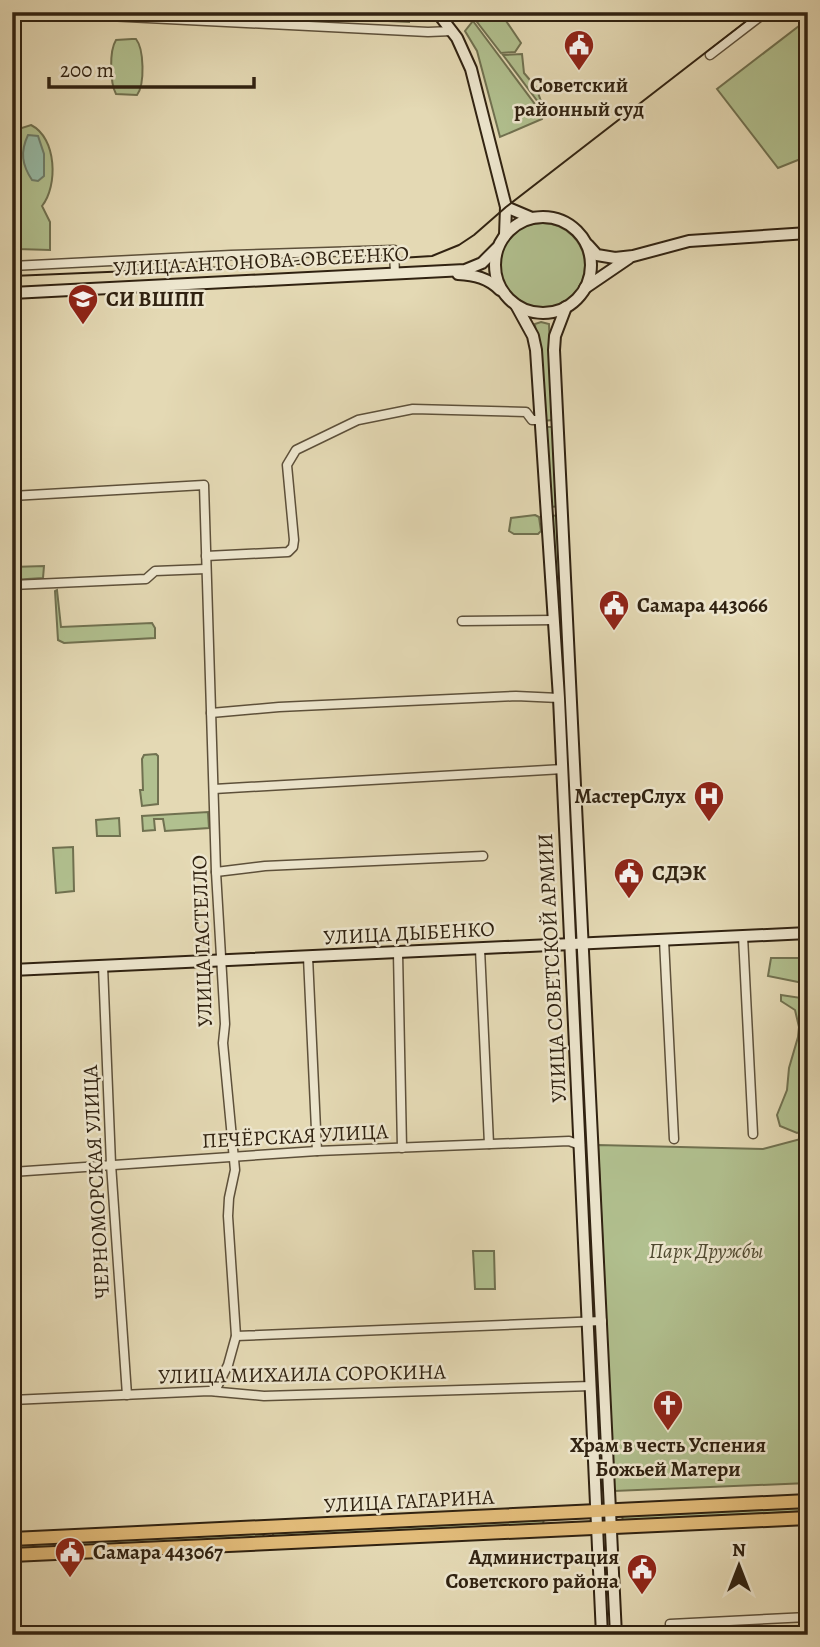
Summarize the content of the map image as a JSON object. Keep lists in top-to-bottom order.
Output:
{
  "streets": {
    "main road": [
      "УЛИЦА АНТОНОВА-ОВСЕЕНКО",
      "УЛИЦА ДЫБЕНКО",
      "УЛИЦА СОВЕТСКОЙ АРМИИ",
      "УЛИЦА ГАГАРИНА"
    ],
    "street": [
      "УЛИЦА ГАСТЕЛЛО",
      "ПЕЧЁРСКАЯ УЛИЦА",
      "ЧЕРНОМОРСКАЯ УЛИЦА",
      "УЛИЦА МИХАИЛА СОРОКИНА"
    ]
  },
  "crossings": [
    ["УЛИЦА АНТОНОВА-ОВСЕЕНКО", "УЛИЦА СОВЕТСКОЙ АРМИИ"],
    ["УЛИЦА ДЫБЕНКО", "УЛИЦА ГАСТЕЛЛО"],
    ["УЛИЦА ДЫБЕНКО", "УЛИЦА СОВЕТСКОЙ АРМИИ"],
    ["УЛИЦА ДЫБЕНКО", "ЧЕРНОМОРСКАЯ УЛИЦА"],
    ["УЛИЦА ГАСТЕЛЛО", "ПЕЧЁРСКАЯ УЛИЦА"],
    ["УЛИЦА ГАСТЕЛЛО", "УЛИЦА МИХАИЛА СОРОКИНА"],
    ["УЛИЦА СОВЕТСКОЙ АРМИИ", "ПЕЧЁРСКАЯ УЛИЦА"],
    ["УЛИЦА СОВЕТСКОЙ АРМИИ", "УЛИЦА МИХАИЛА СОРОКИНА"],
    ["УЛИЦА СОВЕТСКОЙ АРМИИ", "УЛИЦА ГАГАРИНА"],
    ["ПЕЧЁРСКАЯ УЛИЦА", "ЧЕРНОМОРСКАЯ УЛИЦА"],
    ["ЧЕРНОМОРСКАЯ УЛИЦА", "УЛИЦА МИХАИЛА СОРОКИНА"]
  ],
  "parks": ["Парк Дружбы"],
  "places": {
    "public building": [
      "Советский районный суд",
      "Самара 443066",
      "СДЭК",
      "Самара 443067",
      "Администрация Советского района"
    ],
    "school or university": ["СИ ВШПП"],
    "hospital": ["МастерСлух"],
    "church": ["Храм в честь Успения Божьей Матери"]
  },
  "scale_bar": "200 m",
  "north": "top"
}
